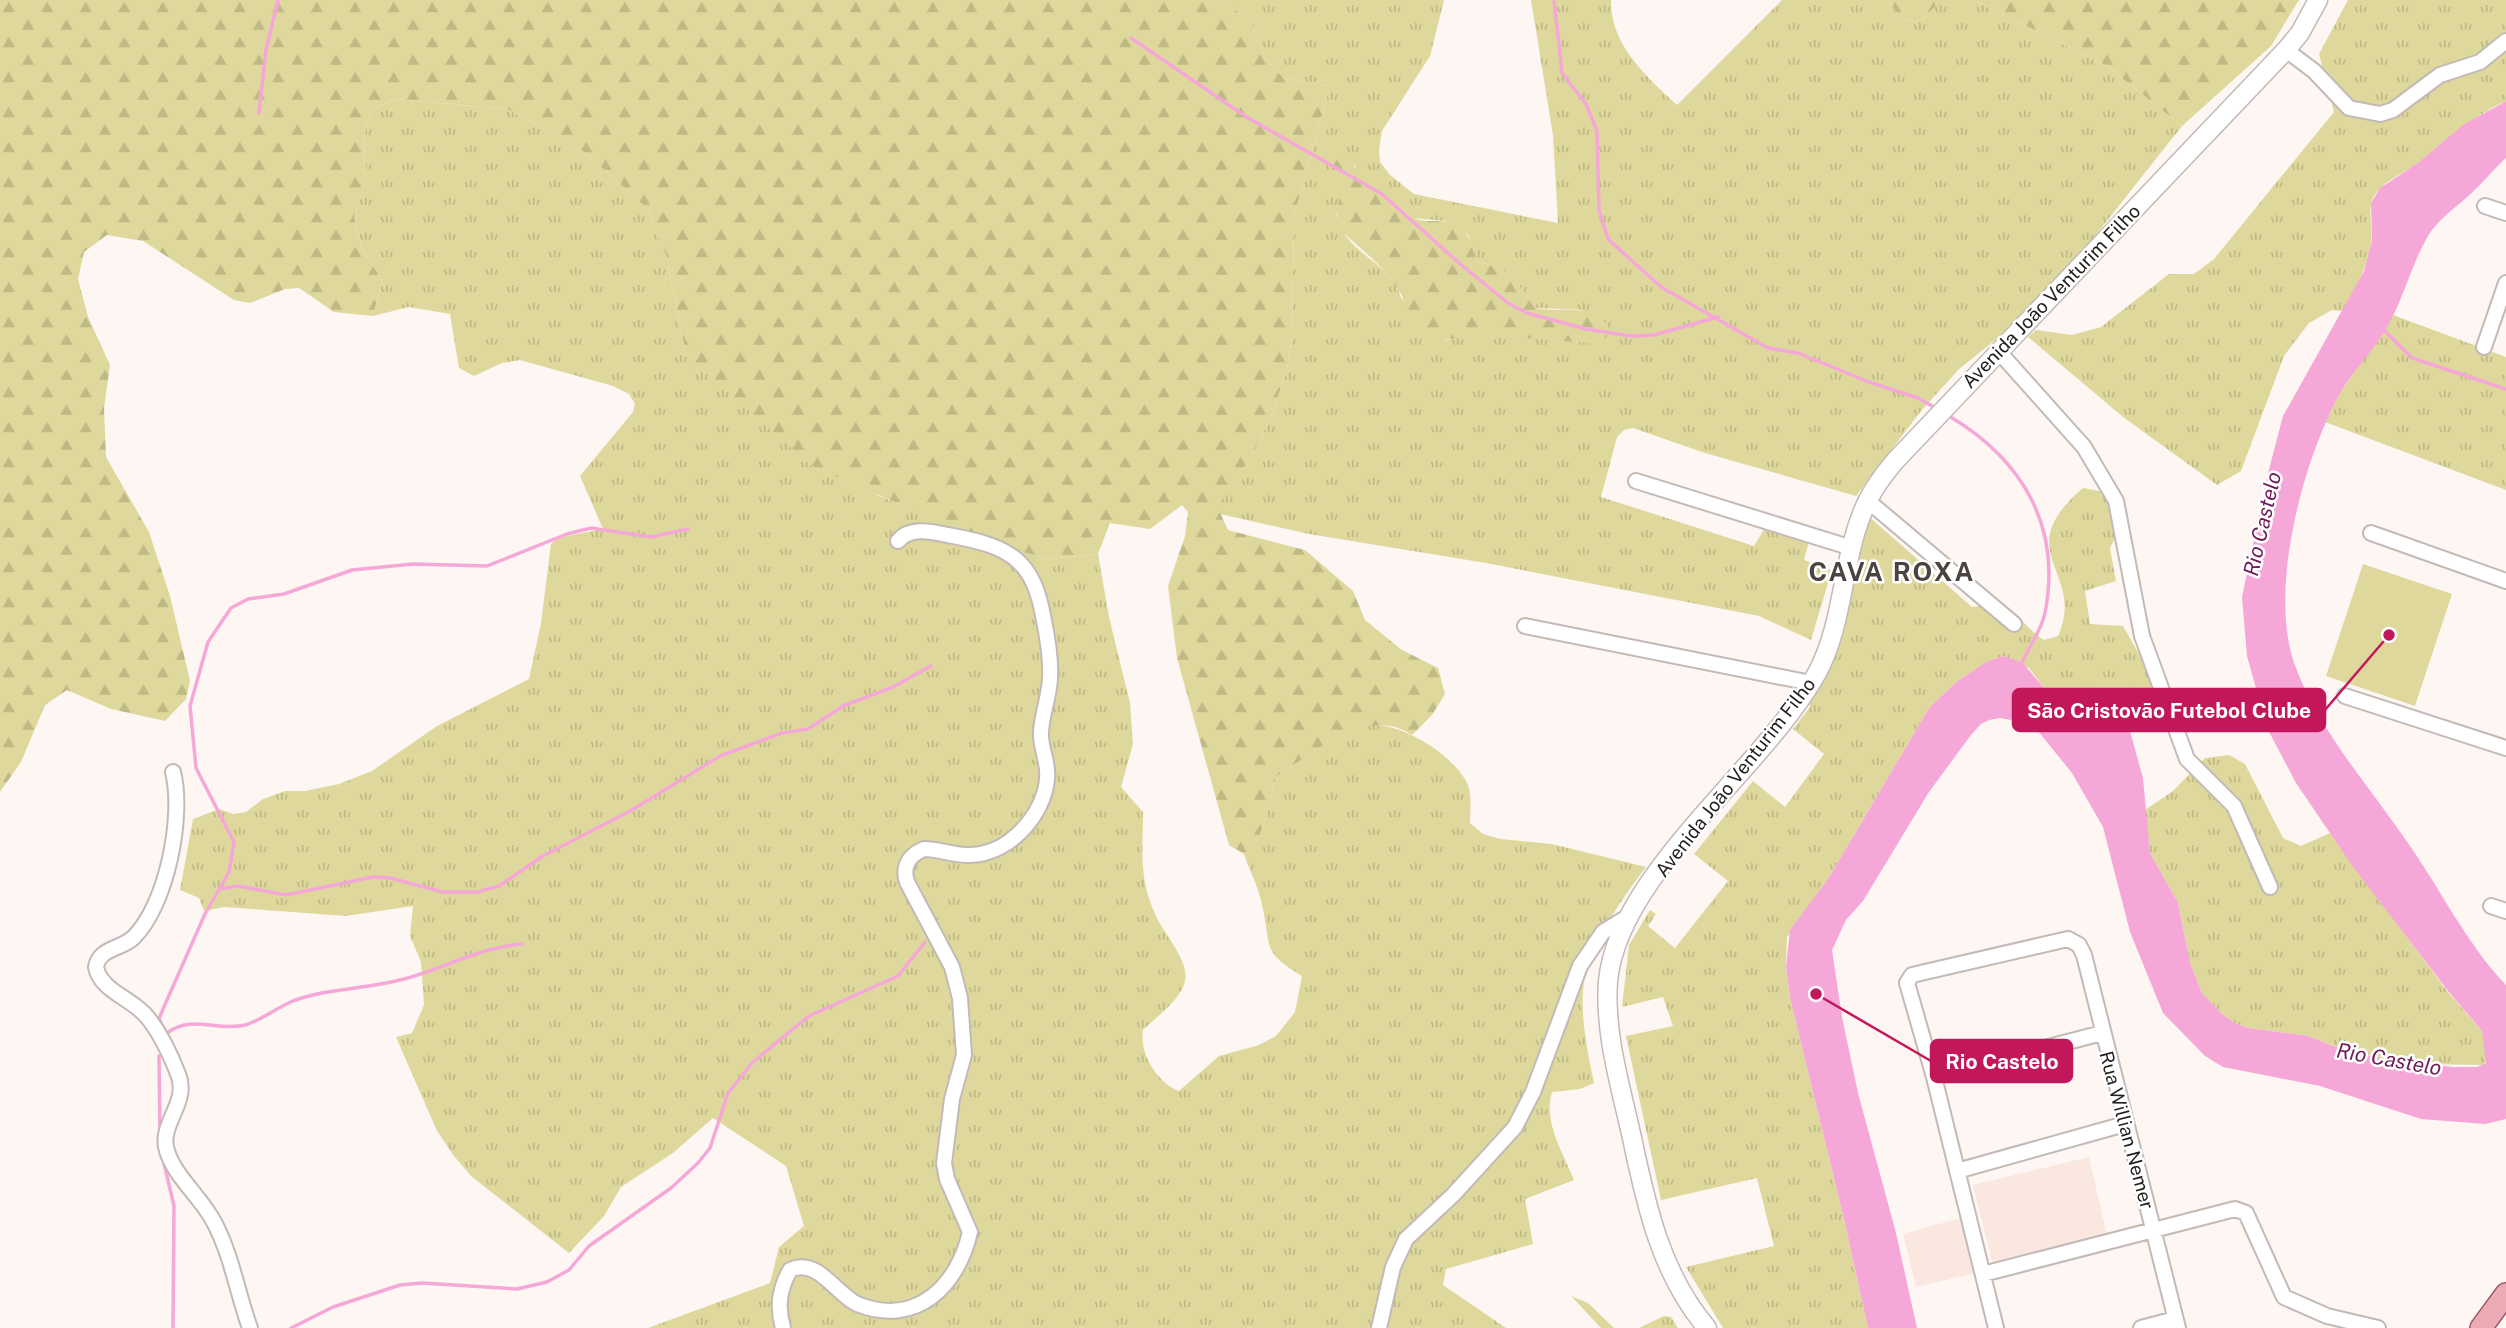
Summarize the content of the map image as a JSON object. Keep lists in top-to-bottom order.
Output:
{
  "streets": {
    "street": ["Avenida João Venturim Filho", "Rua Willian Nemer"]
  },
  "districts": ["CAVA ROXA"],
  "water": ["Rio Castelo"],
  "places": ["São Cristovão Futebol Clube", "Rio Castelo"]
}
